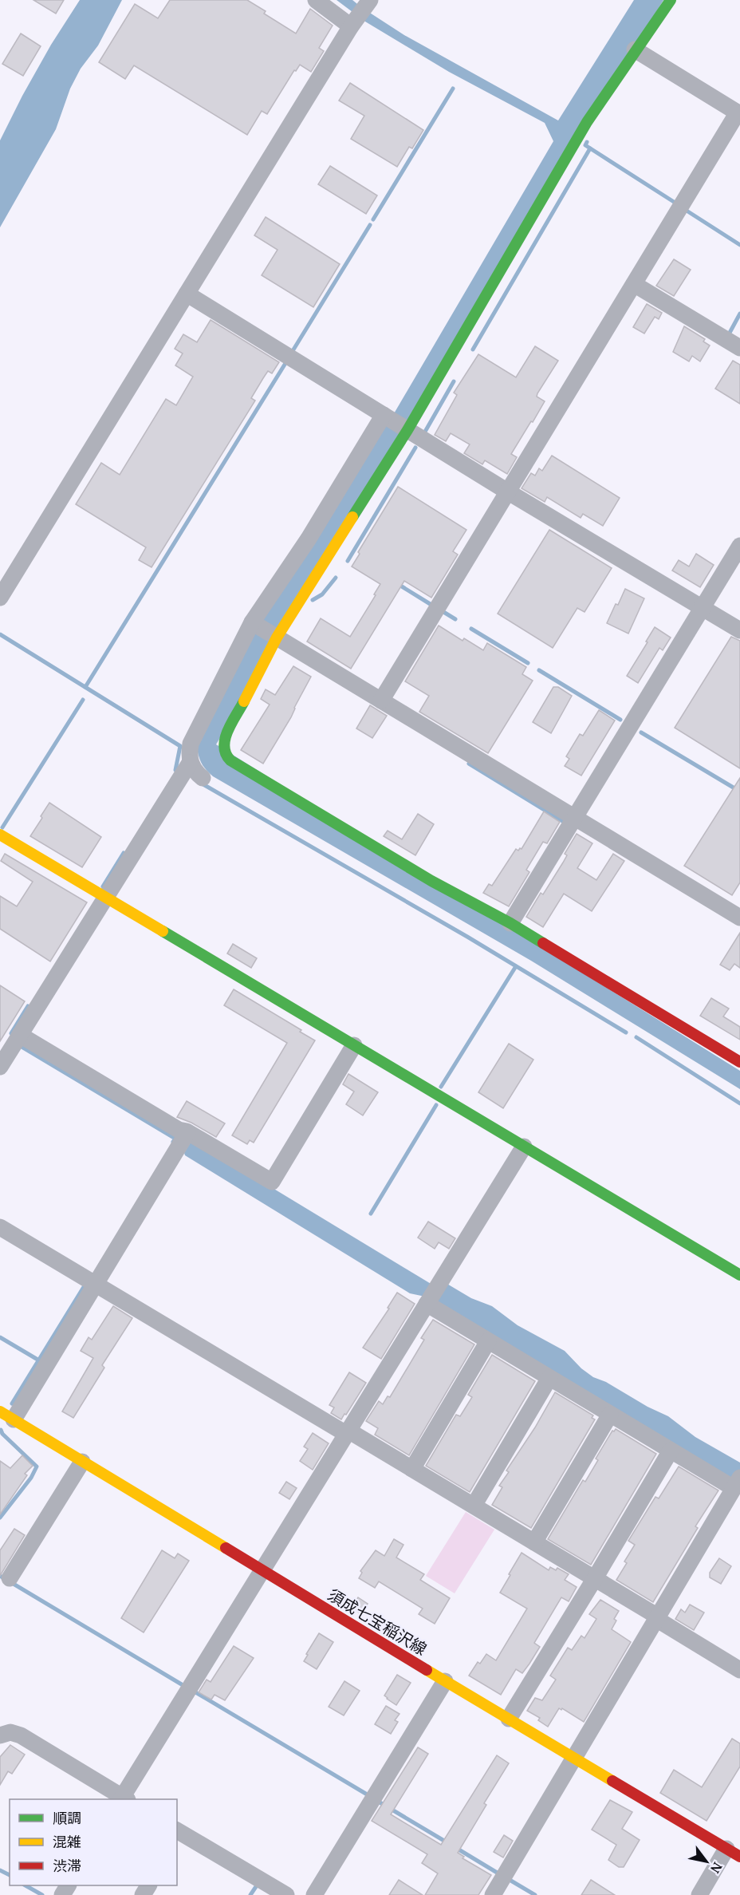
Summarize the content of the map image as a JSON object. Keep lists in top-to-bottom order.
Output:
{
  "streets": {
    "street": ["須成七宝稲沢線"]
  },
  "legend": ["順調", "混雑", "渋滞"],
  "north": "bottom right"
}
